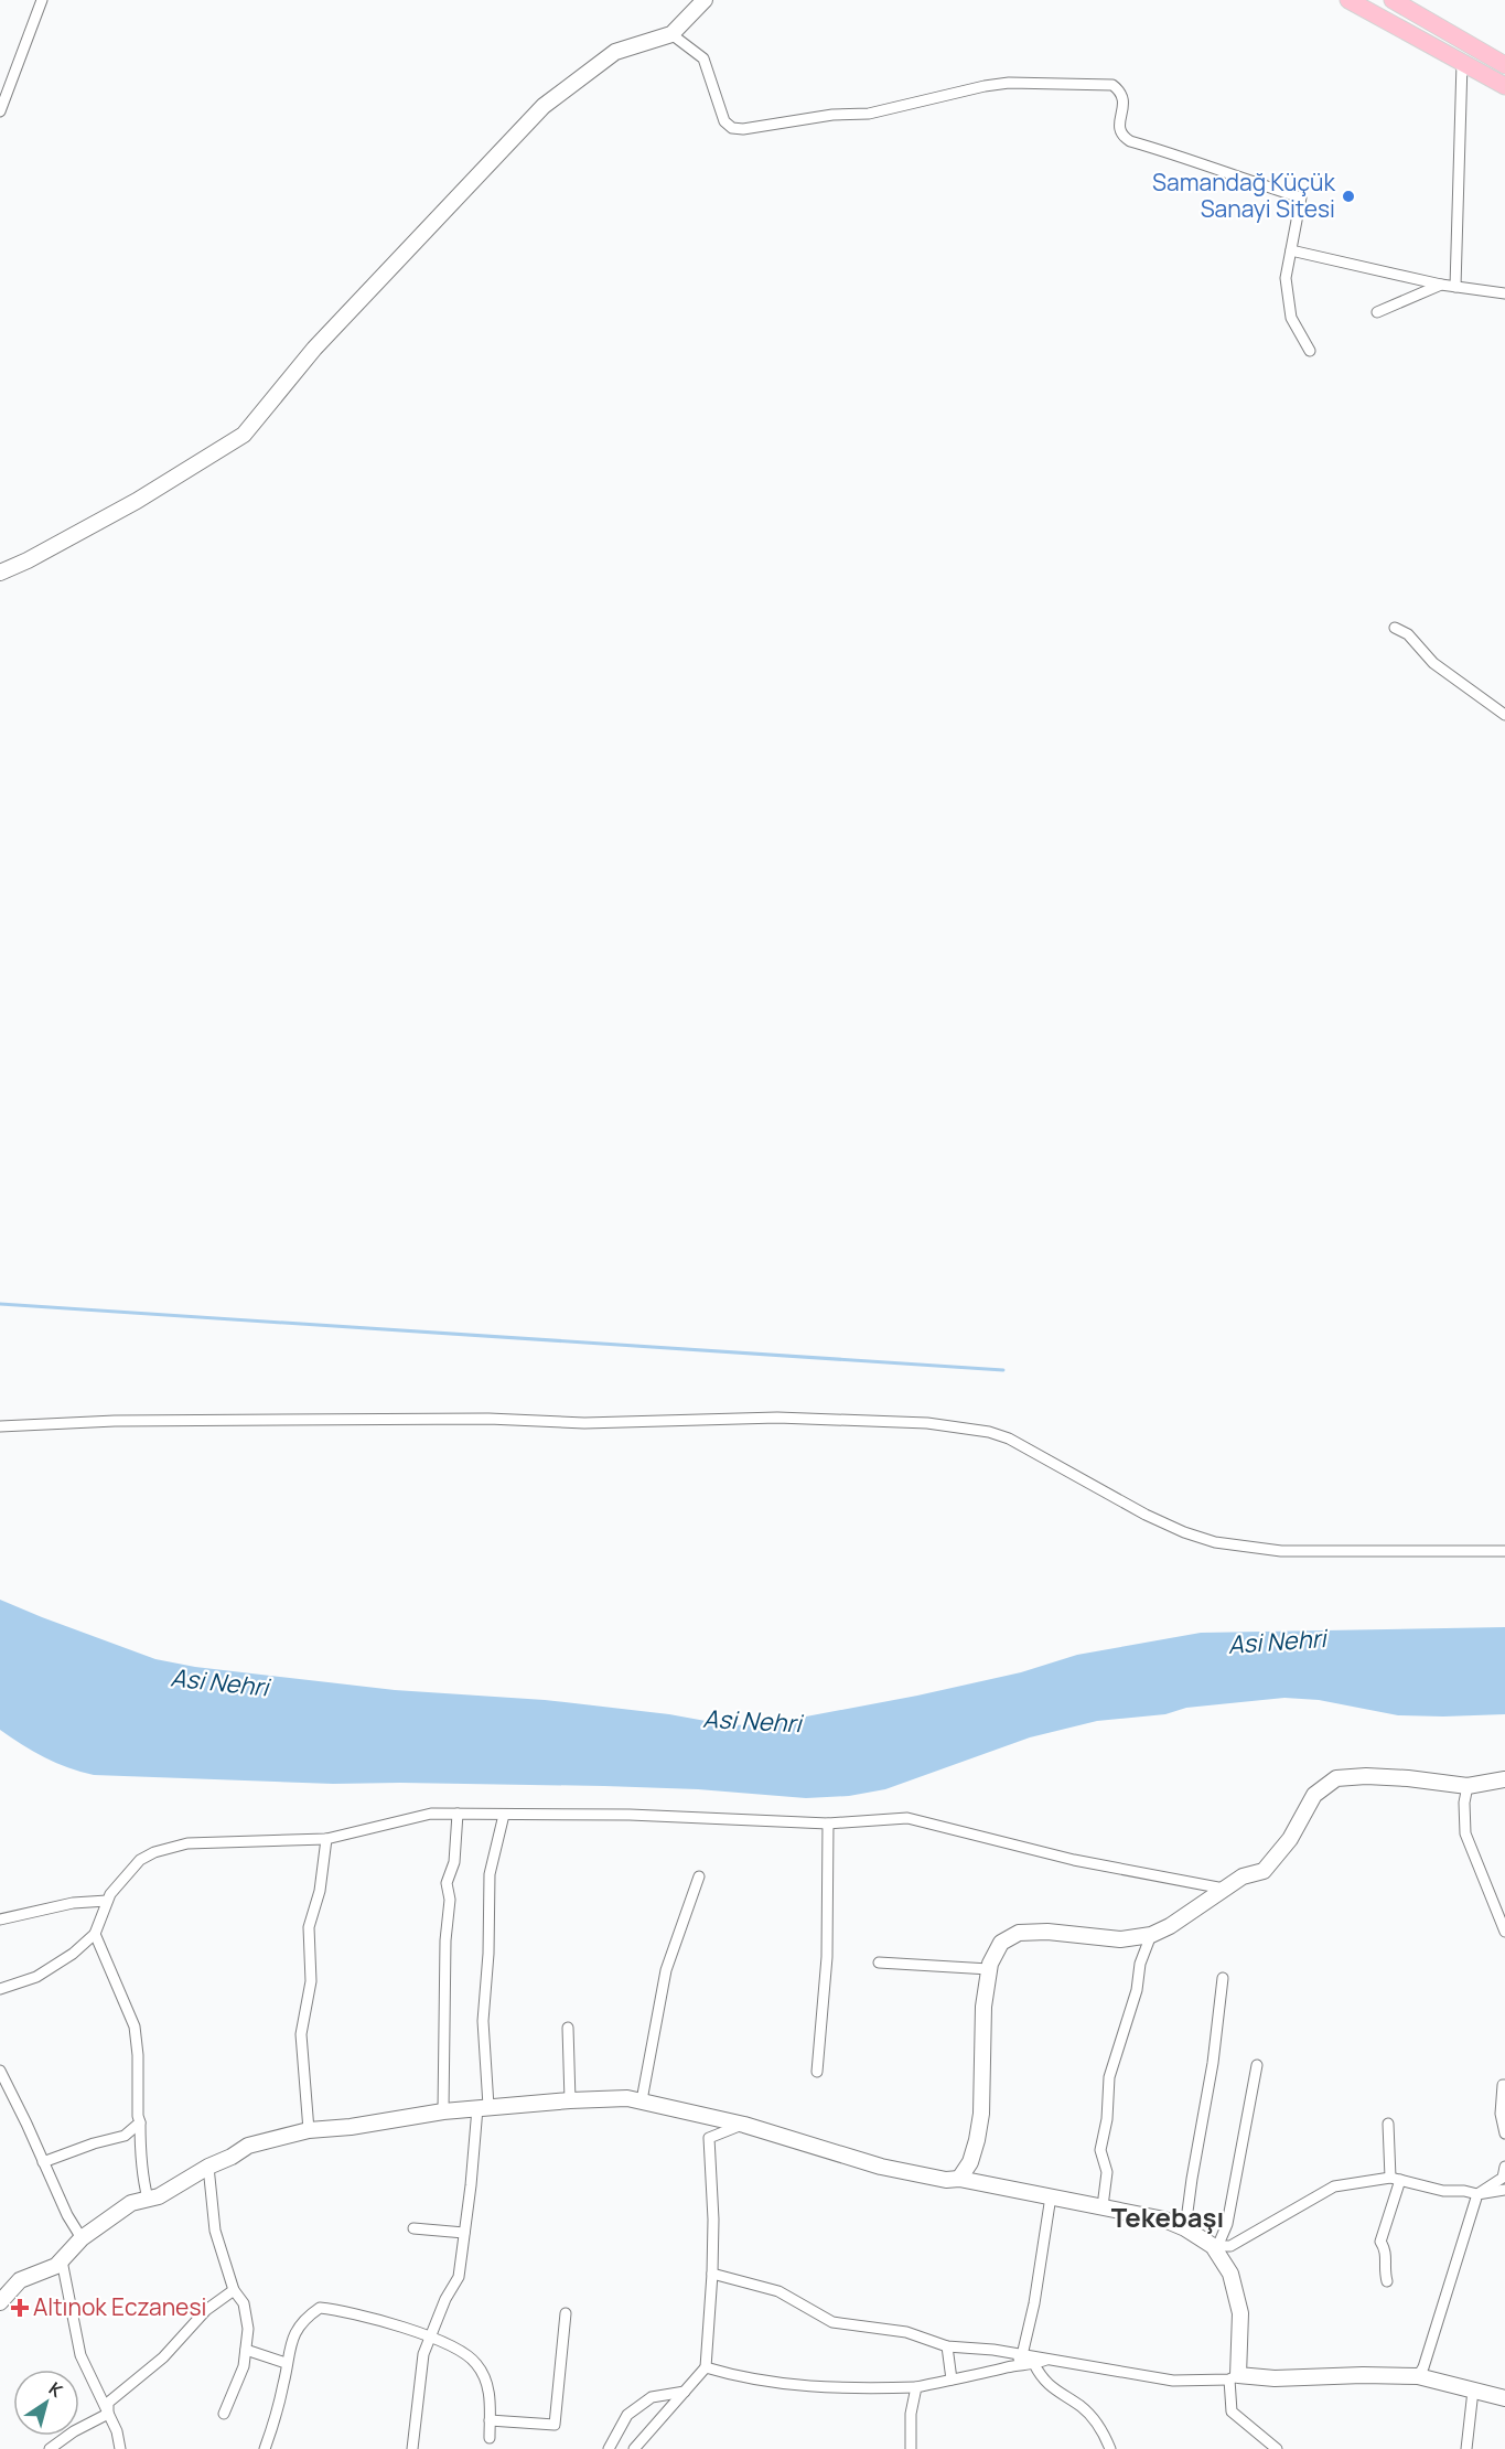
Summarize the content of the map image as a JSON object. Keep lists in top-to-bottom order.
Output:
{
  "districts": ["Tekebaşı"],
  "water": ["Asi Nehri"],
  "places": {
    "other": ["Samandağ Küçük Sanayi Sitesi"],
    "health": ["Altınok Eczanesi"]
  },
  "north": "top right"
}
